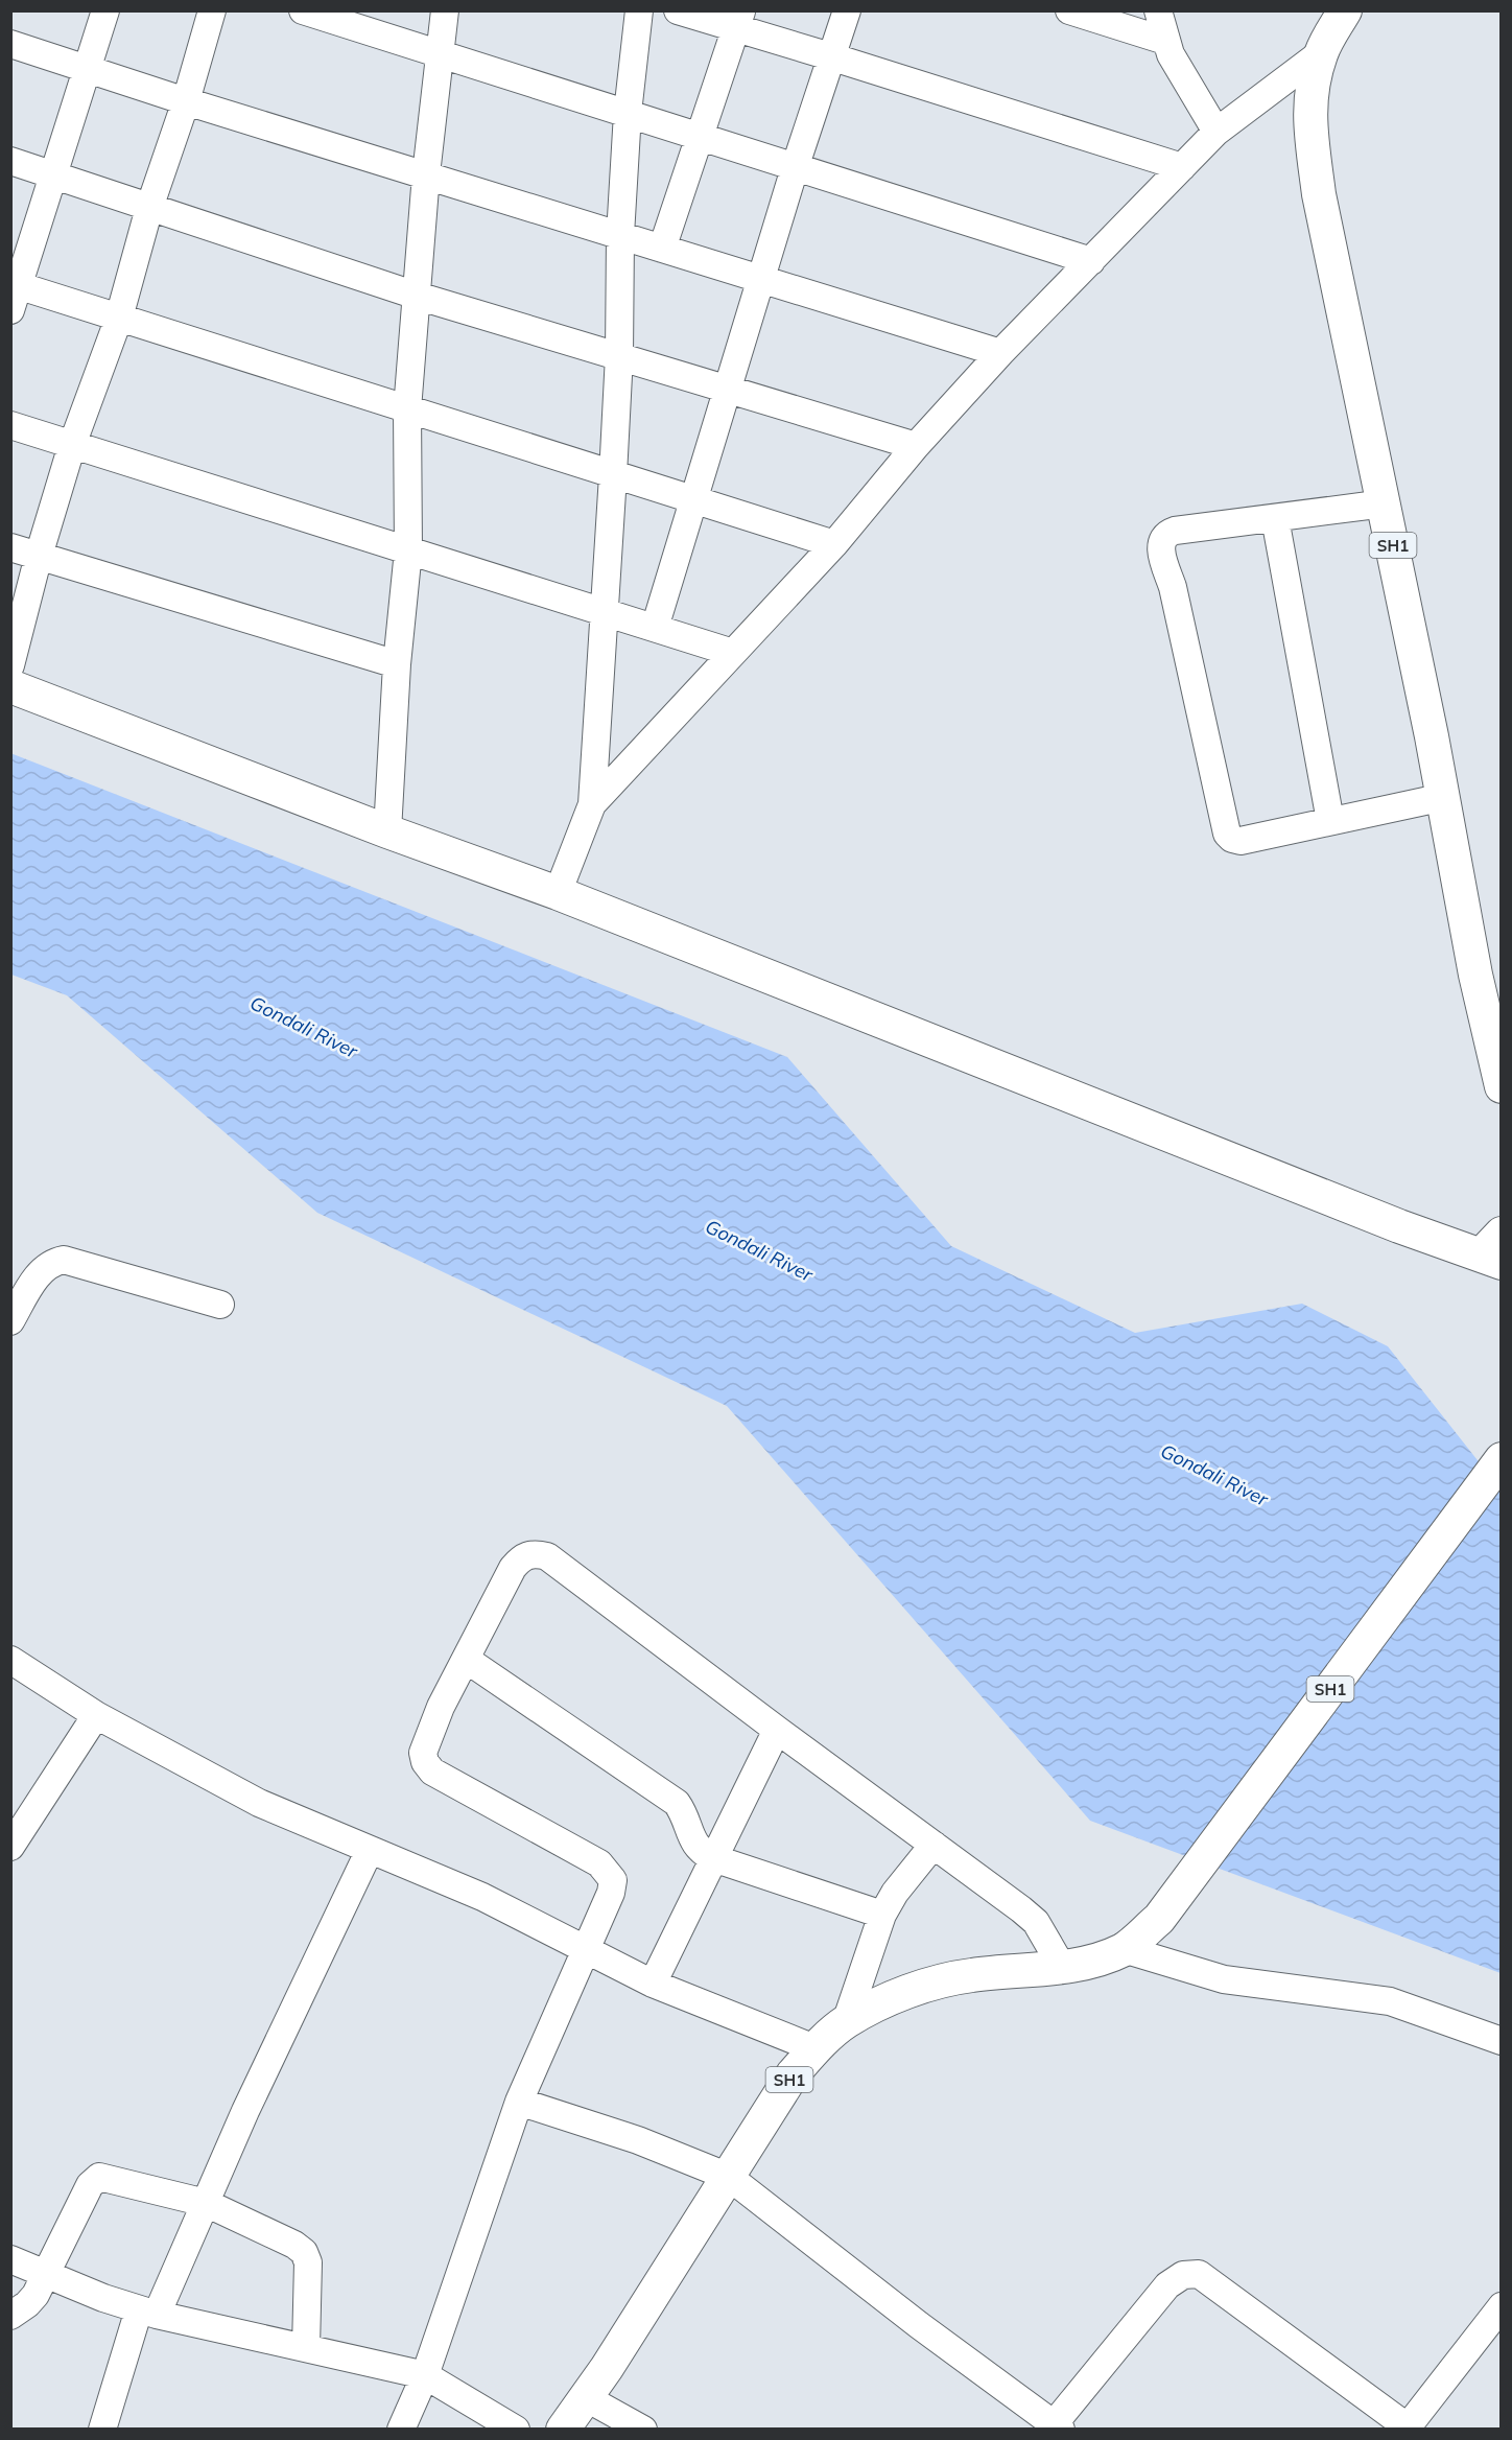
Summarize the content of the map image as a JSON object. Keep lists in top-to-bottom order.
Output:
{
  "streets": {
    "main road": ["SH1"]
  },
  "water": ["Gondali River"]
}
